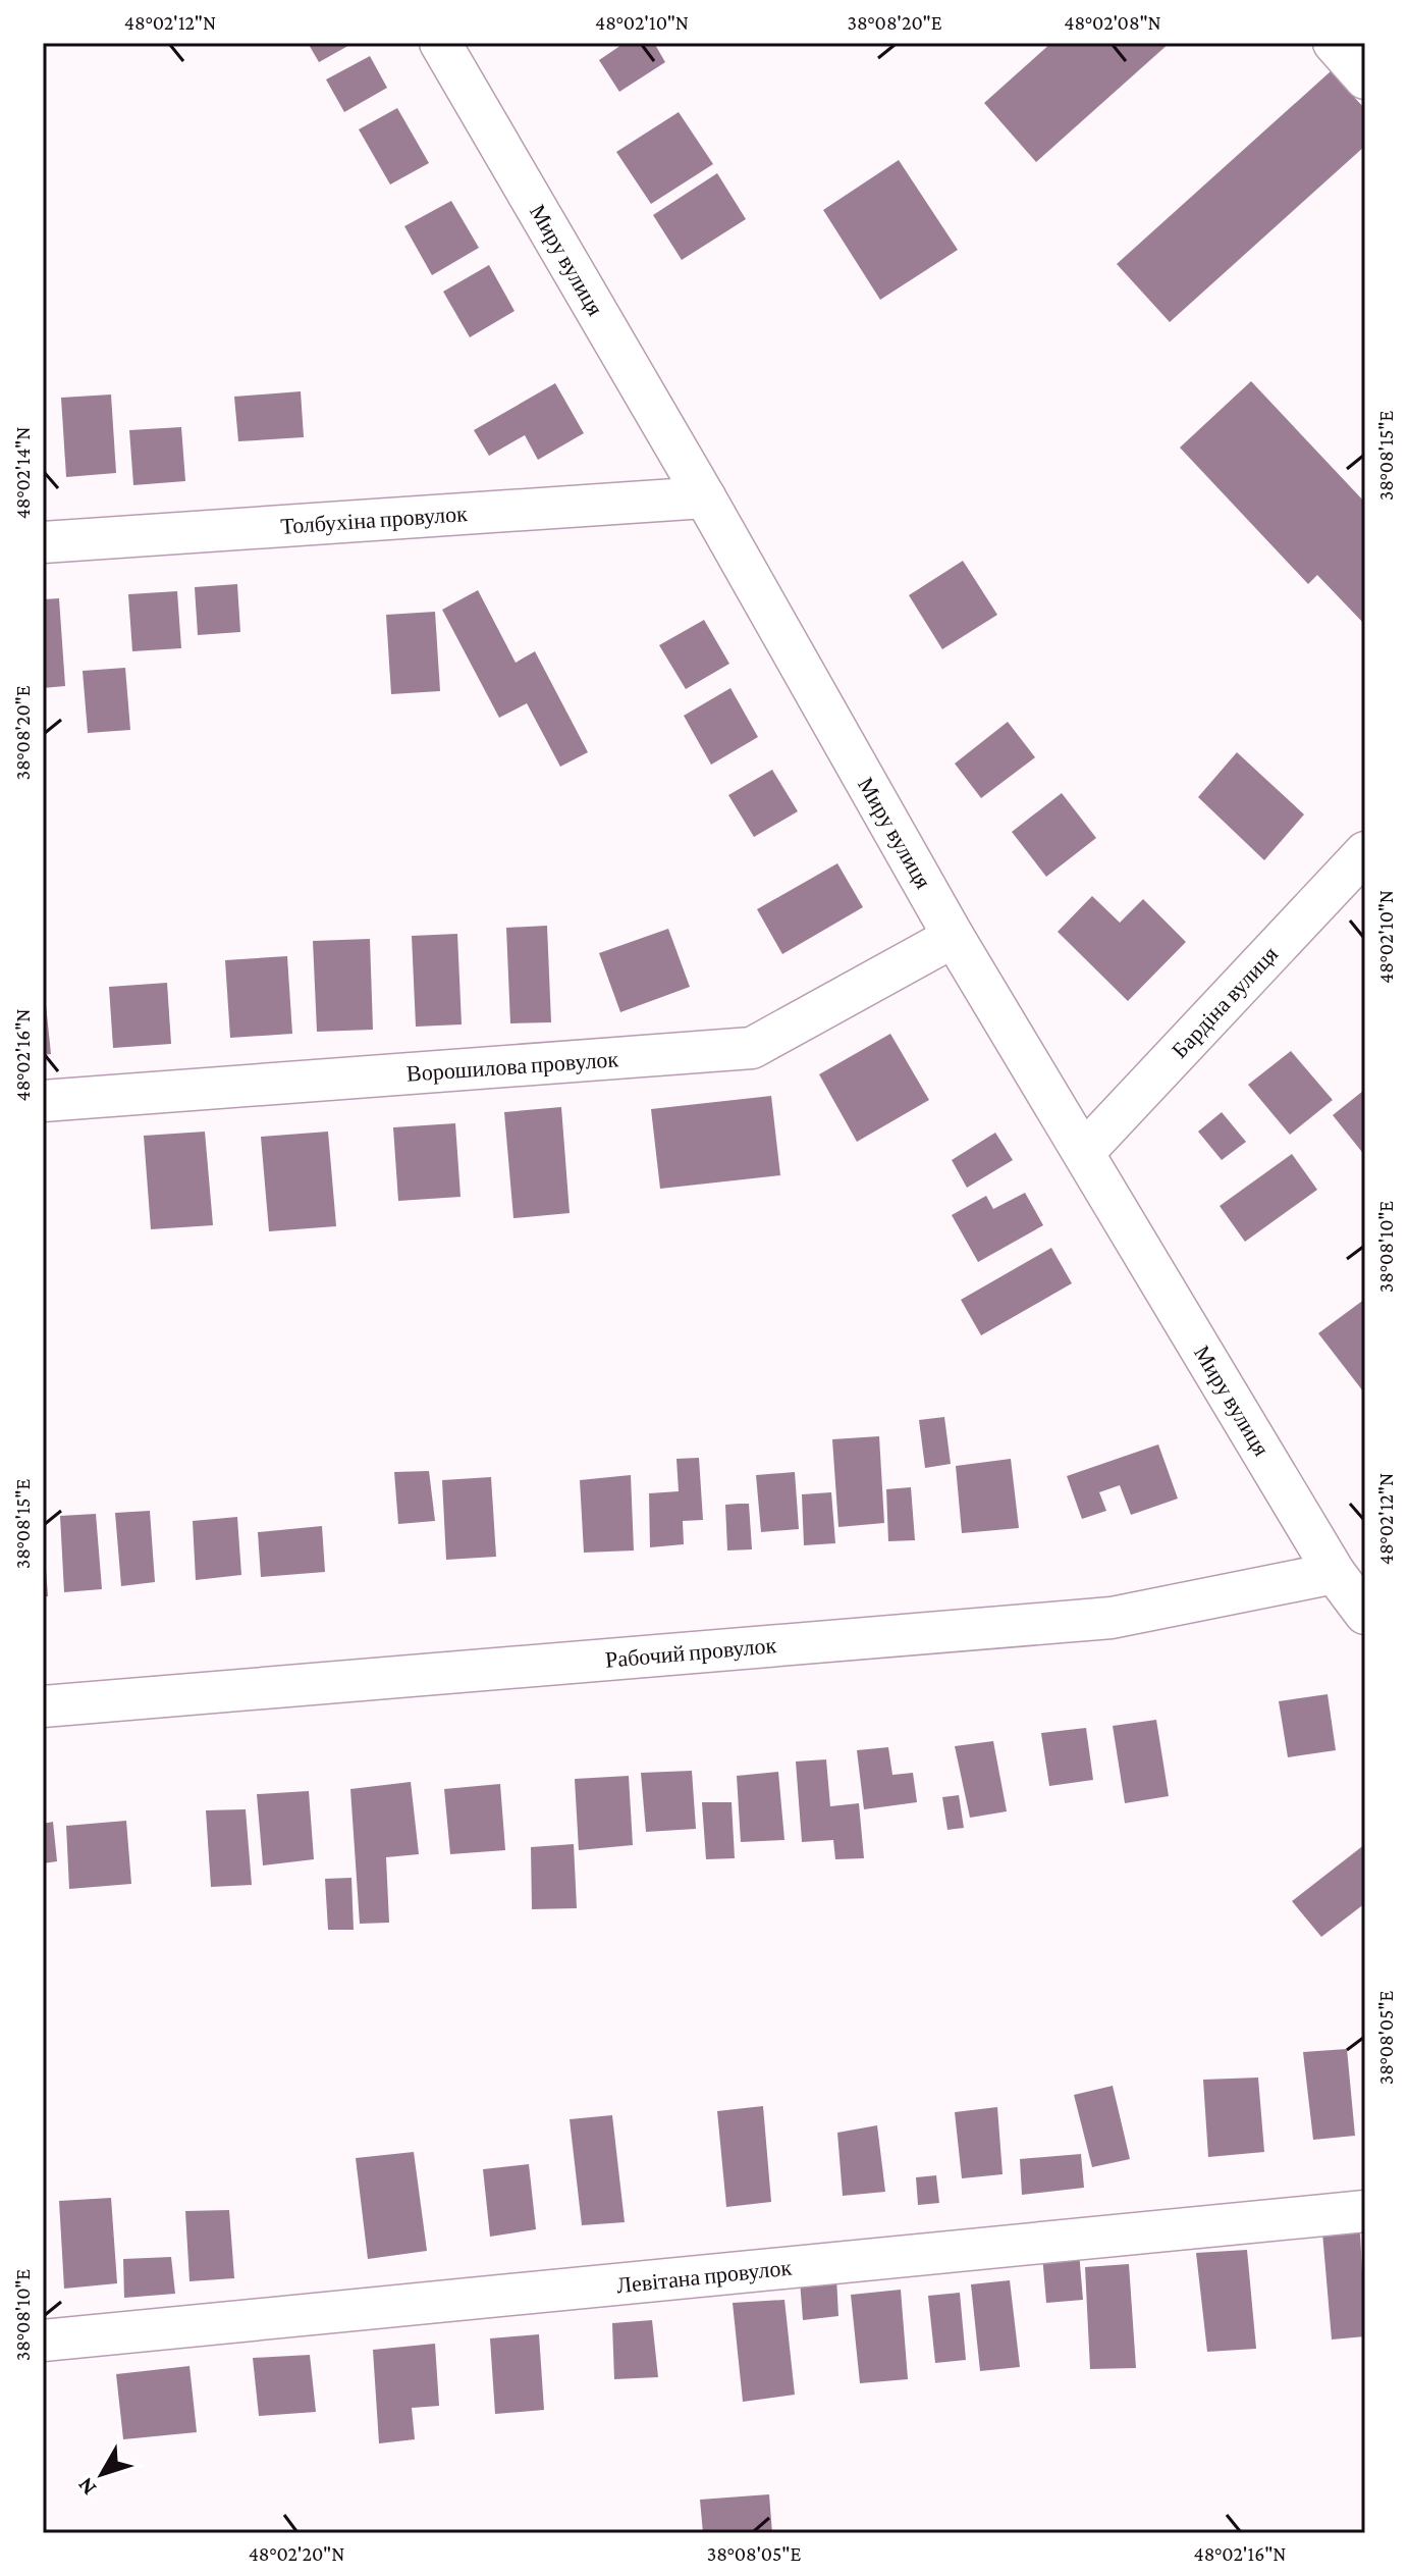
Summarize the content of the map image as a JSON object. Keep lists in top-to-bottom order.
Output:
{
  "streets": {
    "street": [
      "Миру вулиця",
      "Толбухіна провулок",
      "Бардіна вулиця",
      "Ворошилова провулок",
      "Рабочий провулок",
      "Левітана провулок"
    ]
  },
  "crossings": [
    ["Миру вулиця", "Толбухіна провулок"],
    ["Миру вулиця", "Бардіна вулиця"],
    ["Миру вулиця", "Ворошилова провулок"],
    ["Миру вулиця", "Рабочий провулок"]
  ],
  "north": "bottom left",
  "coordinates": [
    "48°02'12\"N",
    "48°02'10\"N",
    "38°08'20\"E",
    "48°02'08\"N",
    "38°08'15\"E",
    "48°02'14\"N",
    "48°02'16\"N",
    "38°08'10\"E",
    "38°08'05\"E",
    "48°02'20\"N"
  ]
}
